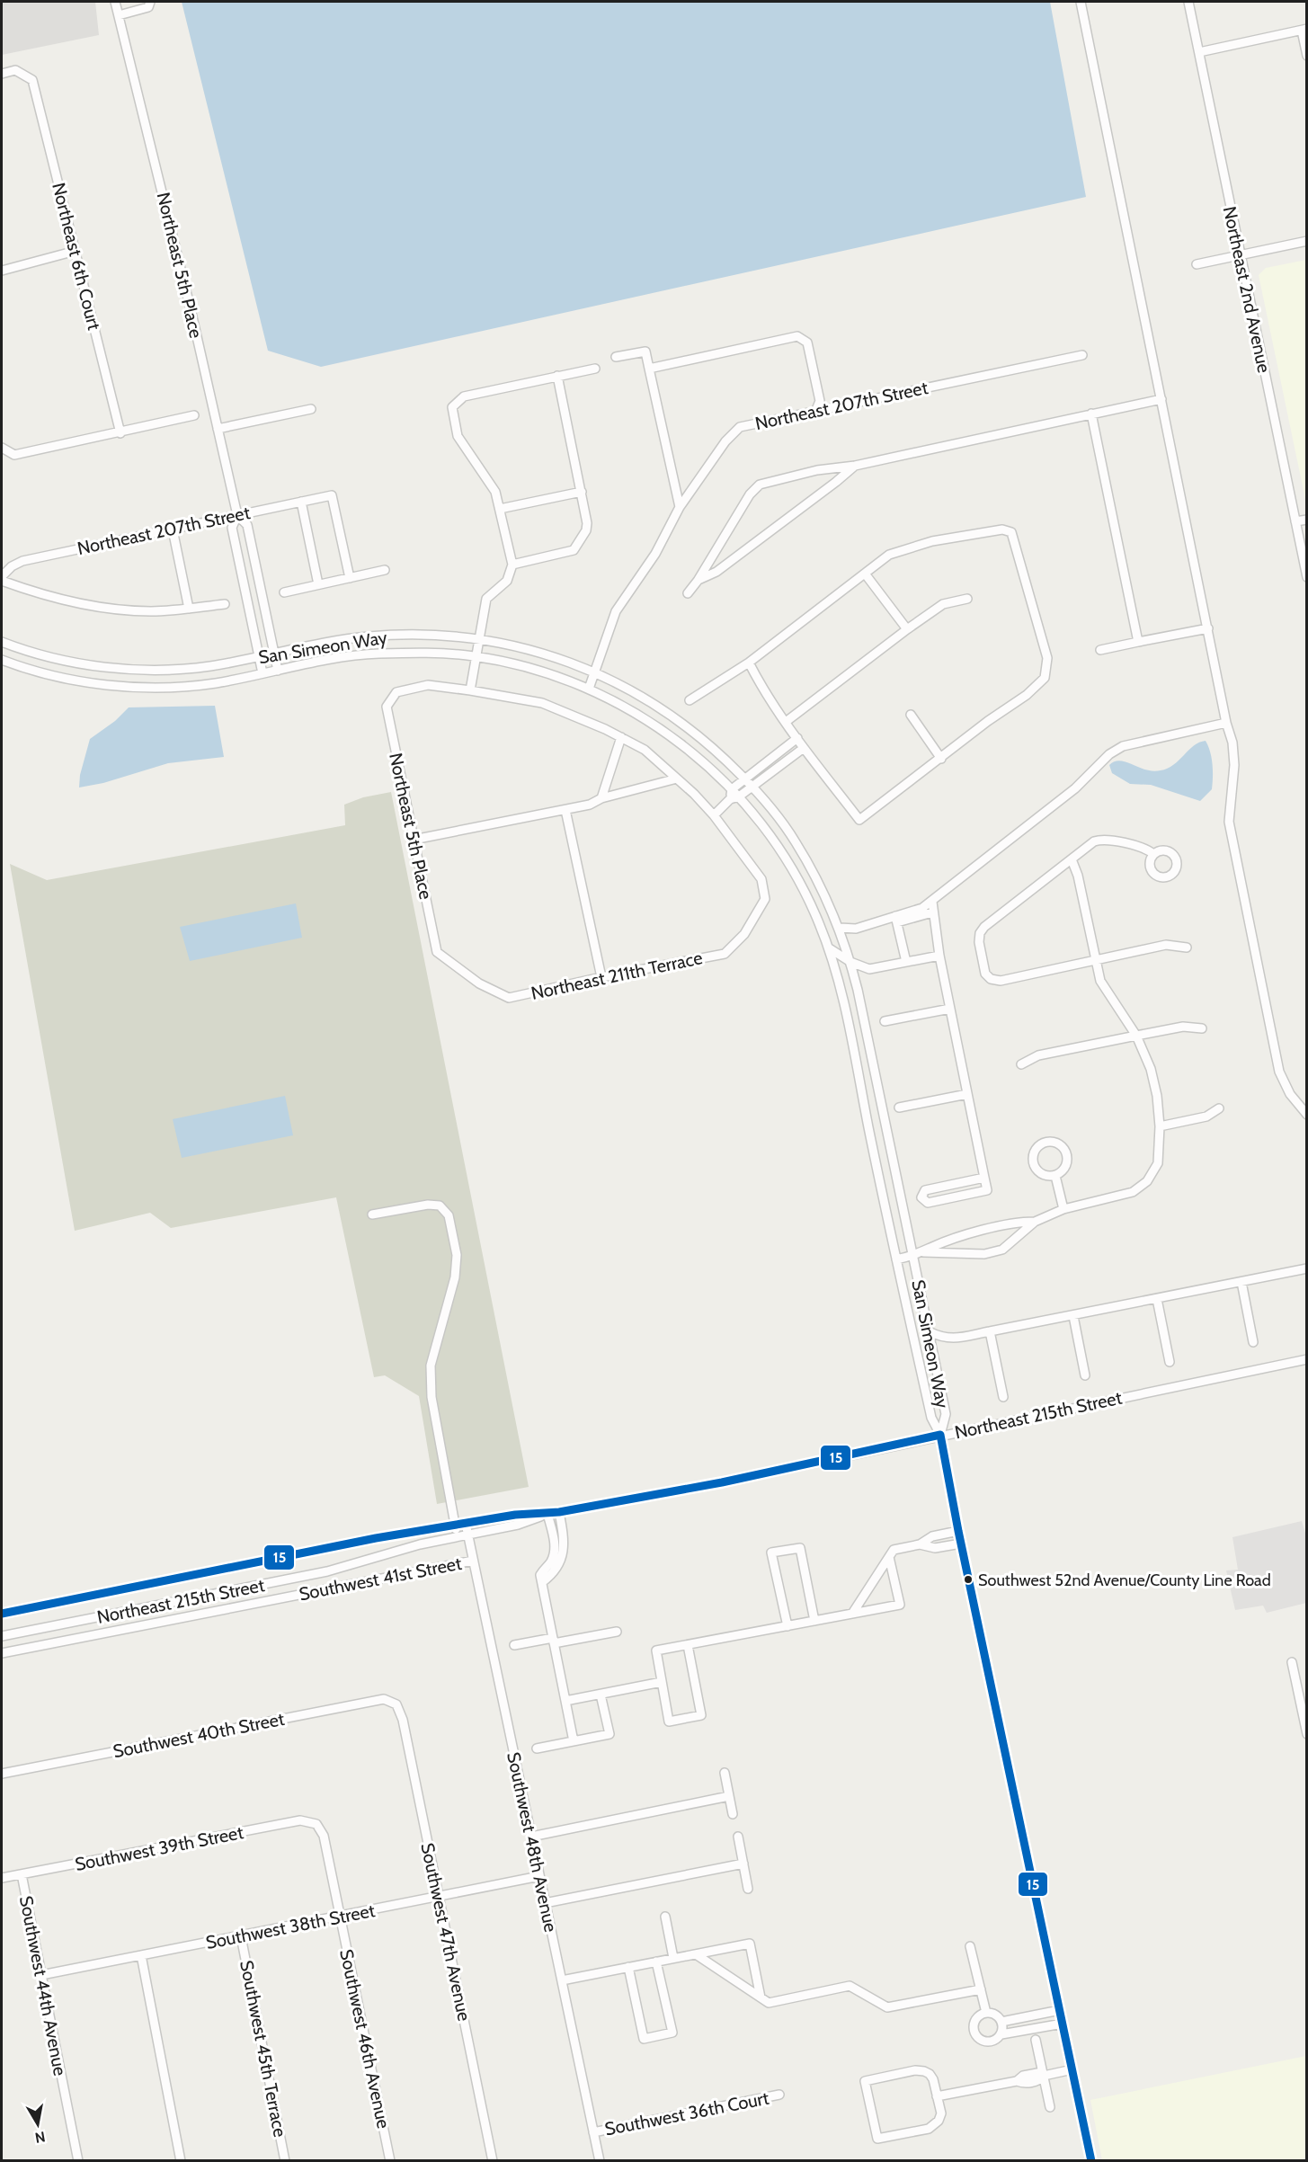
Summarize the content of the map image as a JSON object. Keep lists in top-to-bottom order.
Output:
{
  "streets": {
    "street": [
      "Northeast 6th Court",
      "Northeast 5th Place",
      "Northeast 2nd Avenue",
      "Northeast 207th Street",
      "San Simeon Way",
      "Northeast 211th Terrace",
      "Northeast 215th Street",
      "Southwest 41st Street",
      "Southwest 40th Street",
      "Southwest 48th Avenue",
      "Southwest 39th Street",
      "Southwest 38th Street",
      "Southwest 47th Avenue",
      "Southwest 44th Avenue",
      "Southwest 46th Avenue",
      "Southwest 45th Terrace",
      "Southwest 36th Court"
    ]
  },
  "crossings": [
    ["Northeast 5th Place", "Northeast 207th Street"],
    ["Northeast 5th Place", "San Simeon Way"],
    ["Northeast 5th Place", "Northeast 211th Terrace"],
    ["Northeast 207th Street", "San Simeon Way"],
    ["San Simeon Way", "Northeast 215th Street"],
    ["Northeast 215th Street", "Southwest 48th Avenue"],
    ["Southwest 41st Street", "Southwest 48th Avenue"],
    ["Southwest 40th Street", "Southwest 47th Avenue"],
    ["Southwest 48th Avenue", "Southwest 38th Street"],
    ["Southwest 48th Avenue", "Southwest 36th Court"],
    ["Southwest 39th Street", "Southwest 44th Avenue"],
    ["Southwest 39th Street", "Southwest 46th Avenue"],
    ["Southwest 38th Street", "Southwest 47th Avenue"],
    ["Southwest 38th Street", "Southwest 44th Avenue"],
    ["Southwest 38th Street", "Southwest 46th Avenue"],
    ["Southwest 38th Street", "Southwest 45th Terrace"]
  ],
  "places": ["Southwest 52nd Avenue/County Line Road"],
  "lines": ["transit line 15"],
  "north": "bottom"
}
